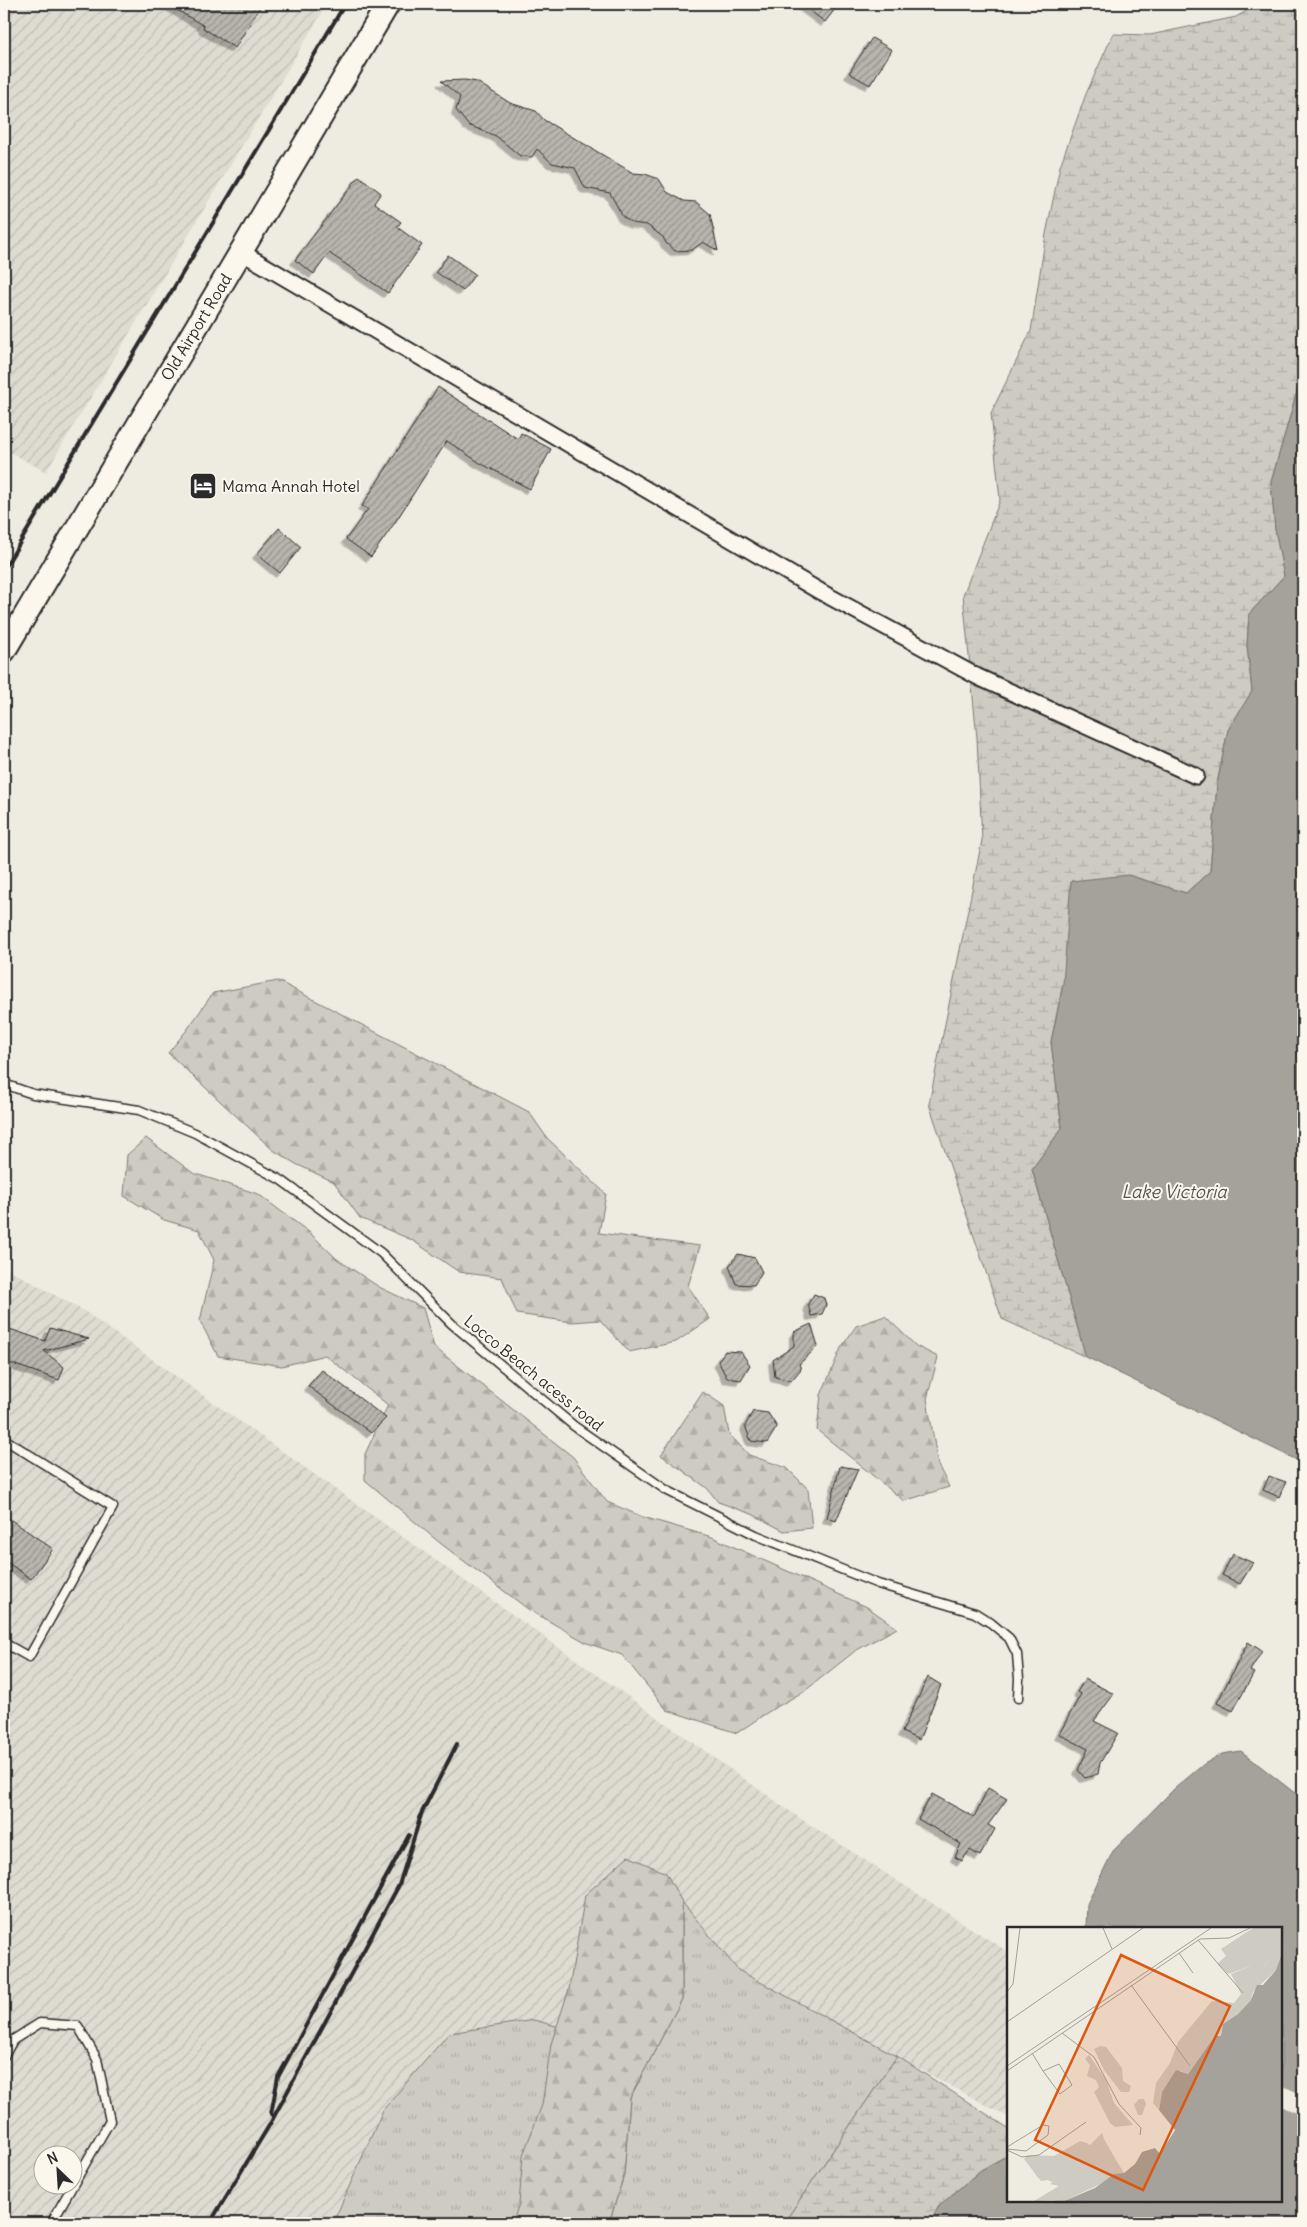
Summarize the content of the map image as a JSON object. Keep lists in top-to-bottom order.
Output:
{
  "streets": {
    "main road": ["Old Airport Road"],
    "lane": ["Locco Beach acess road"]
  },
  "water": ["Lake Victoria"],
  "places": {
    "hotel": ["Mama Annah Hotel"]
  },
  "north": "top left"
}
